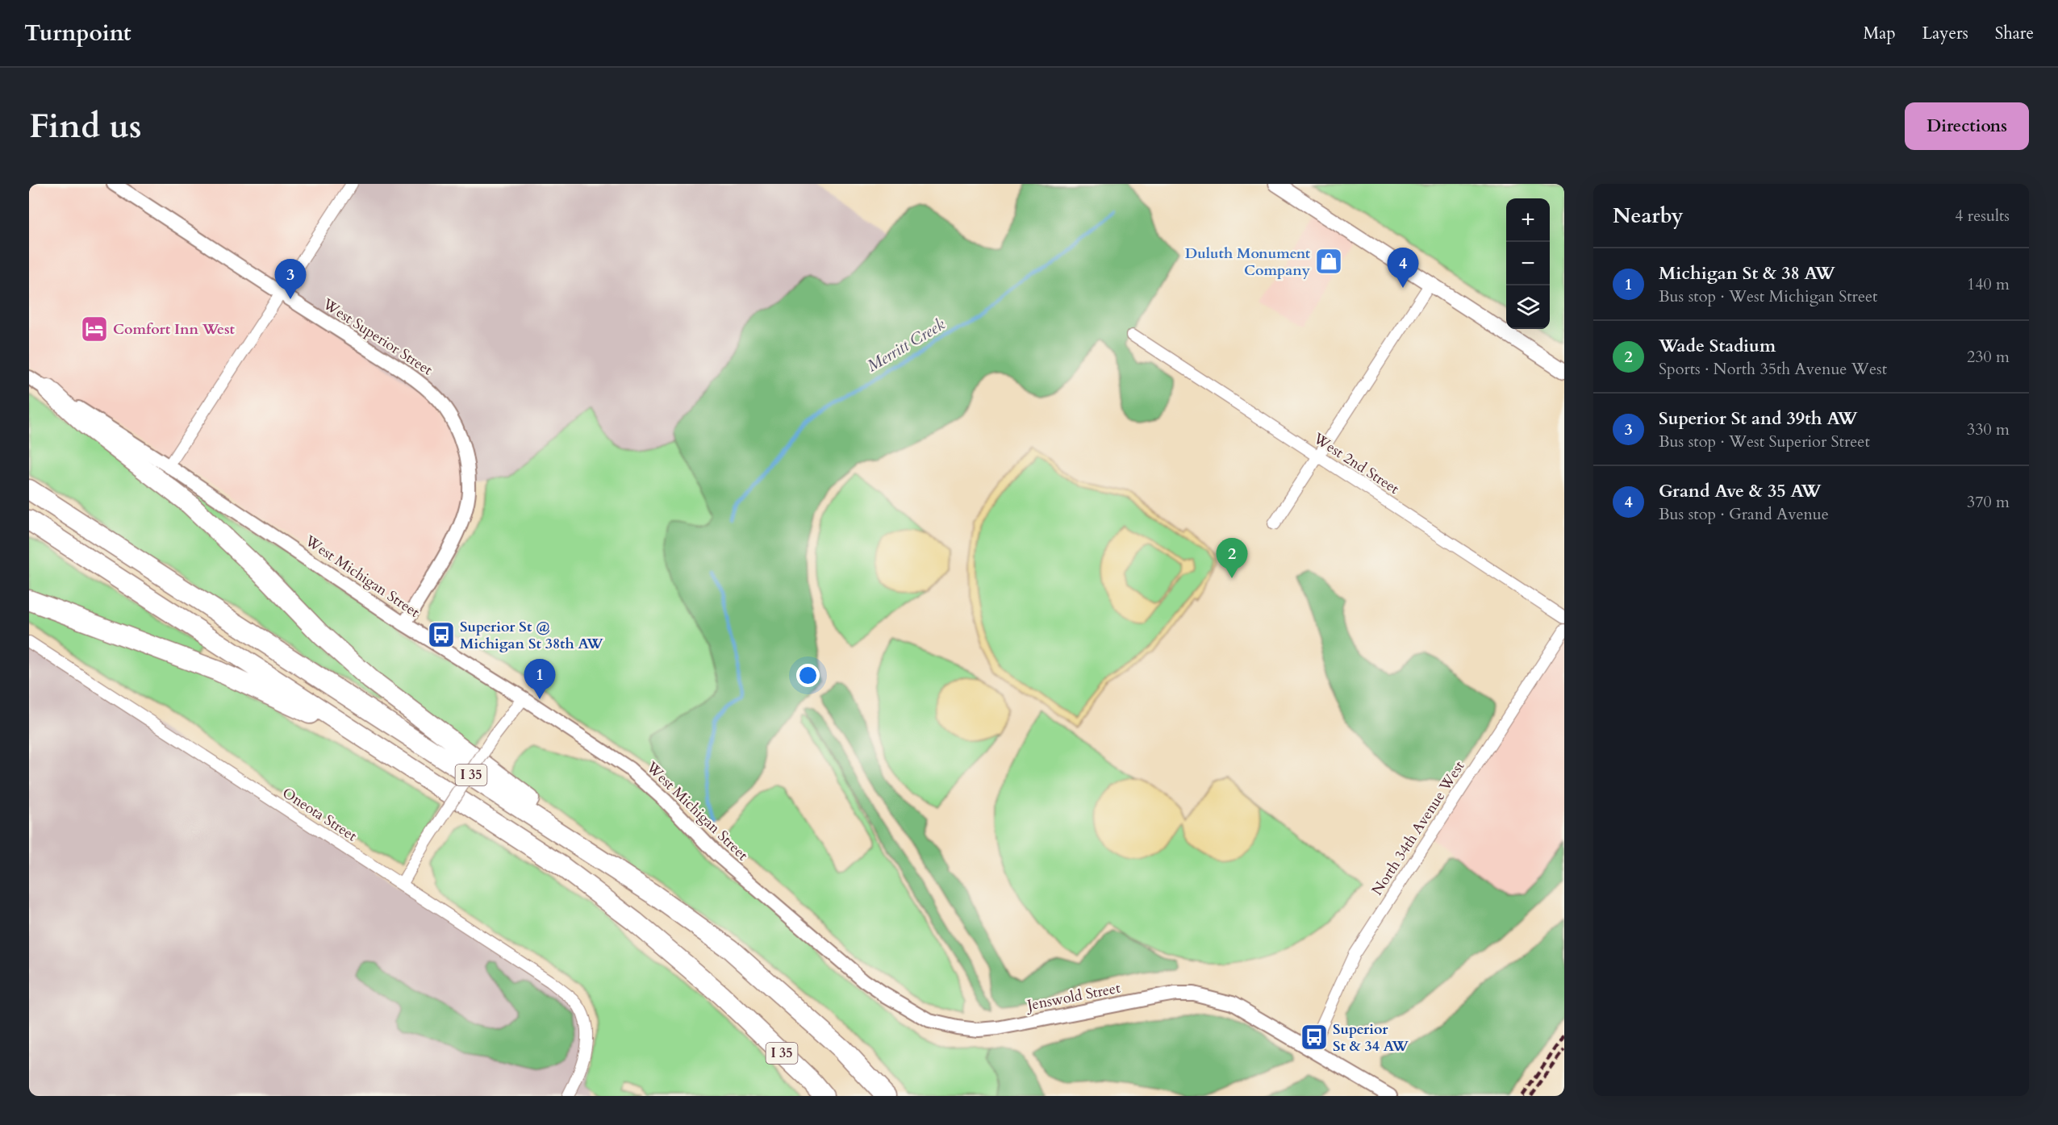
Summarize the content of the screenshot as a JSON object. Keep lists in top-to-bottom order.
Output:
{
  "streets": {
    "highway": ["I 35"],
    "street": [
      "West Superior Street",
      "West 2nd Street",
      "West Michigan Street",
      "Oneota Street",
      "North 34th Avenue West",
      "Jenswold Street"
    ]
  },
  "crossings": [
    ["West Superior Street", "West Michigan Street"],
    ["West Michigan Street", "Jenswold Street"],
    ["North 34th Avenue West", "Jenswold Street"]
  ],
  "water": ["Merritt Creek"],
  "places": {
    "shop": ["Duluth Monument Company"],
    "hotel": ["Comfort Inn West"],
    "bus stop": ["Superior St @ Michigan St 38th AW", "Superior St & 34 AW"]
  },
  "page": {
    "header": "Turnpoint",
    "nav": ["Map", "Layers", "Share"],
    "buttons": "Directions",
    "title": "Find us",
    "heading": ["Nearby", "4 results"],
    "map_buttons": ["+", "−"],
    "list": [
      {
        "mark": "1",
        "name": "Michigan St & 38 AW",
        "note": "Bus stop · West Michigan Street",
        "value": "140 m"
      },
      {
        "mark": "2",
        "name": "Wade Stadium",
        "note": "Sports · North 35th Avenue West",
        "value": "230 m"
      },
      {
        "mark": "3",
        "name": "Superior St and 39th AW",
        "note": "Bus stop · West Superior Street",
        "value": "330 m"
      },
      {
        "mark": "4",
        "name": "Grand Ave & 35 AW",
        "note": "Bus stop · Grand Avenue",
        "value": "370 m"
      }
    ],
    "pins": [
      "4",
      "3",
      "2",
      "1"
    ]
  }
}
